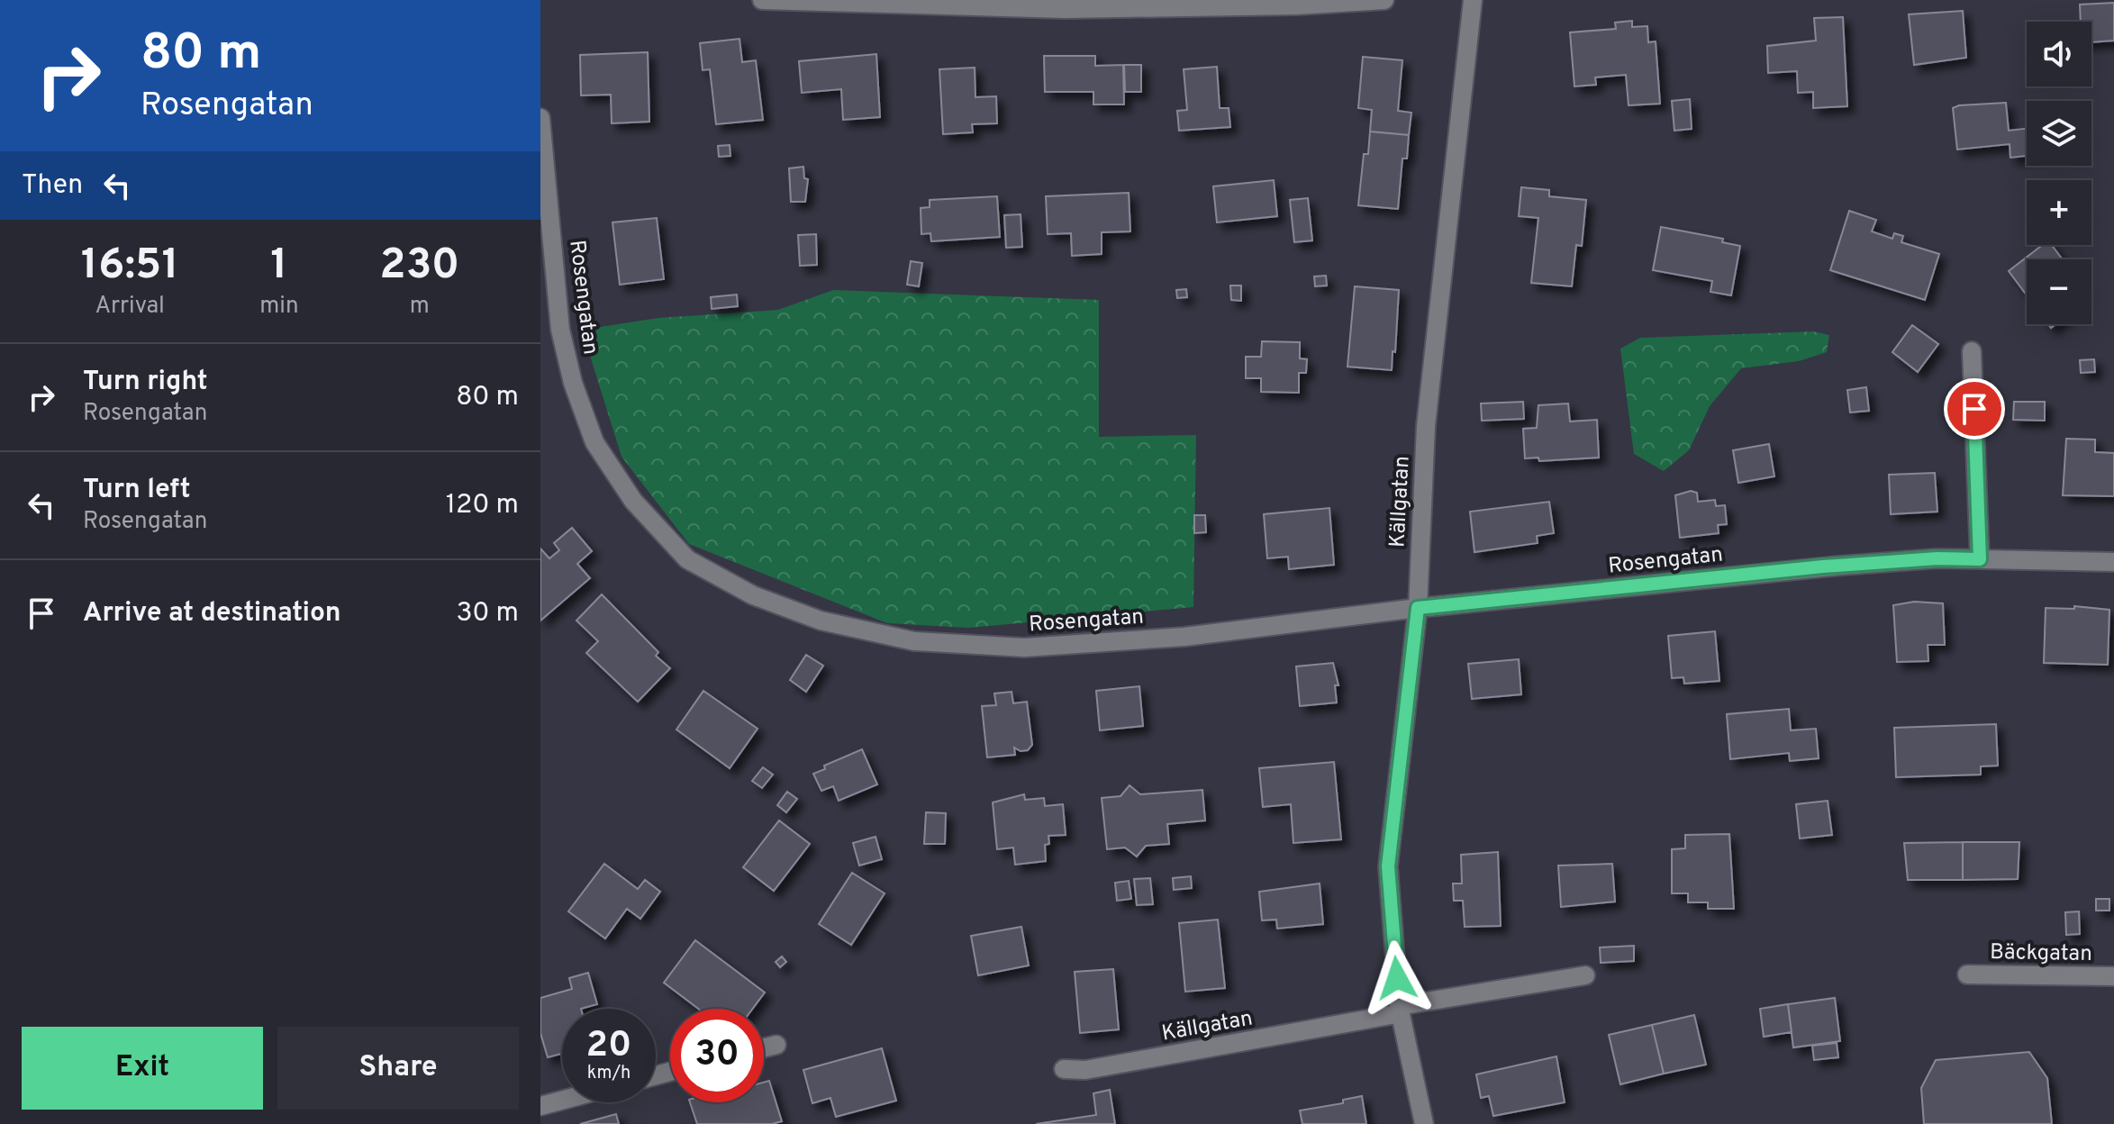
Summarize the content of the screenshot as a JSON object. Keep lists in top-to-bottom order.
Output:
{
  "streets": {
    "street": ["Rosengatan", "Källgatan", "Bäckgatan"]
  },
  "crossings": [
    ["Rosengatan", "Källgatan"]
  ],
  "page": {
    "turn": ["80 m", "Rosengatan"],
    "map_buttons": ["+", "−"],
    "then": "Then",
    "eta": [
      "16:51",
      "Arrival",
      "1",
      "min",
      "230",
      "m"
    ],
    "list": [
      {
        "name": "Turn right",
        "note": "Rosengatan",
        "value": "80 m"
      },
      {
        "name": "Turn left",
        "note": "Rosengatan",
        "value": "120 m"
      },
      {
        "name": "Arrive at destination",
        "value": "30 m"
      }
    ],
    "speed": "20 km/h",
    "limit": "30",
    "buttons": ["Exit", "Share"]
  }
}
